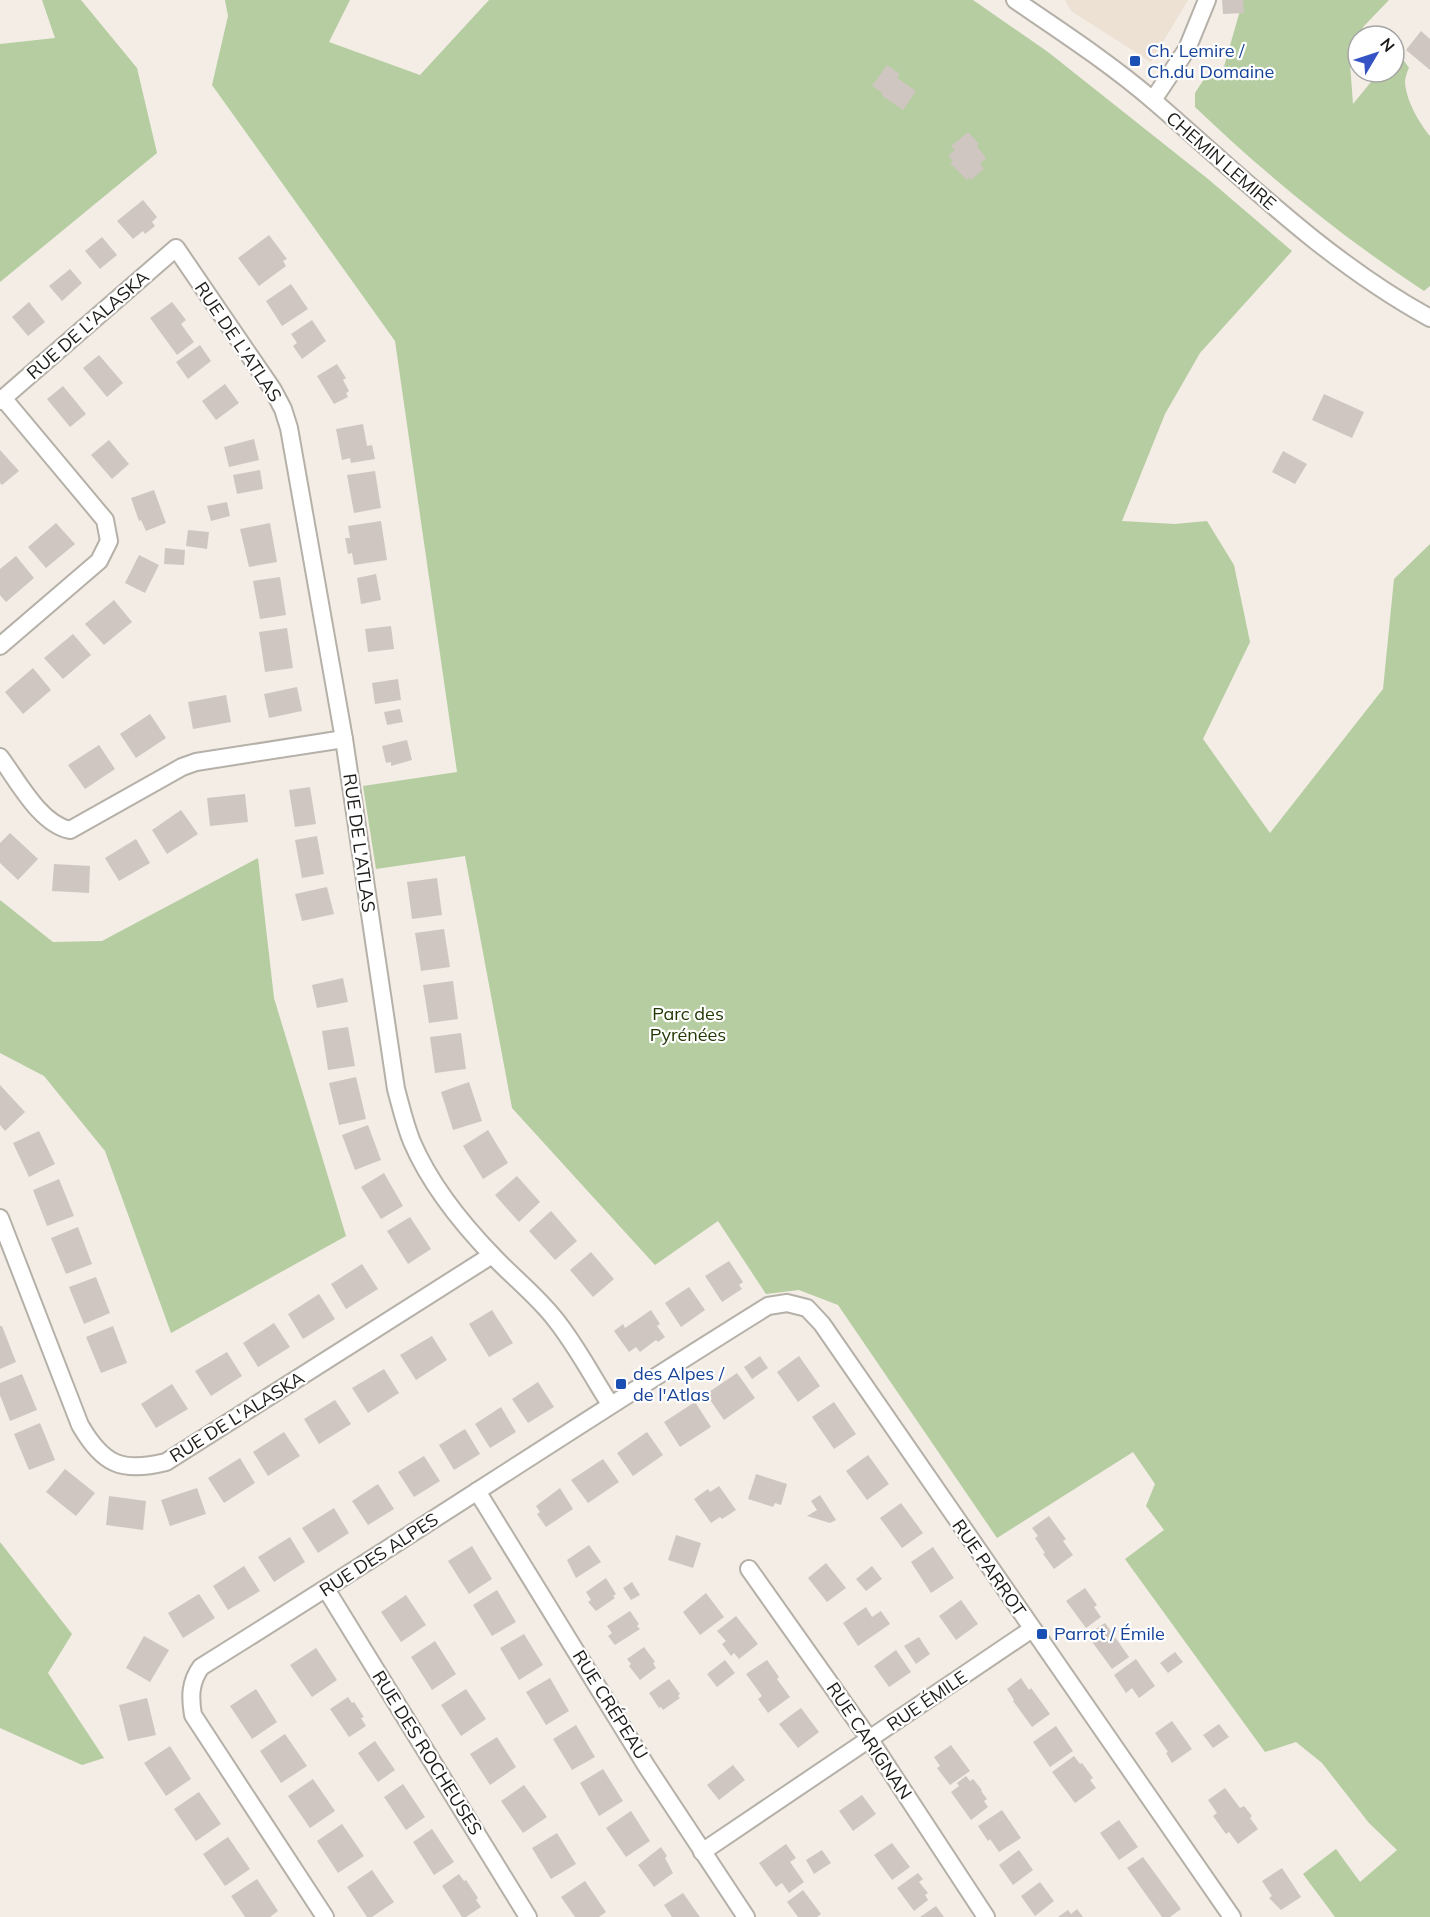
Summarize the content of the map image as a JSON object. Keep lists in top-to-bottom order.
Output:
{
  "streets": {
    "street": [
      "CHEMIN LEMIRE",
      "RUE DE L'ALASKA",
      "RUE DE L'ATLAS",
      "RUE DES ALPES",
      "RUE PARROT",
      "RUE ÉMILE",
      "RUE CRÉPEAU",
      "RUE CARIGNAN",
      "RUE DES ROCHEUSES"
    ]
  },
  "crossings": [
    ["RUE DE L'ALASKA", "RUE DE L'ATLAS"],
    ["RUE DE L'ATLAS", "RUE DES ALPES"],
    ["RUE DES ALPES", "RUE PARROT"],
    ["RUE DES ALPES", "RUE CRÉPEAU"],
    ["RUE DES ALPES", "RUE DES ROCHEUSES"],
    ["RUE PARROT", "RUE ÉMILE"],
    ["RUE ÉMILE", "RUE CRÉPEAU"],
    ["RUE ÉMILE", "RUE CARIGNAN"]
  ],
  "parks": ["Parc des Pyrénées"],
  "places": {
    "transit": ["Ch. Lemire / Ch.du Domaine", "des Alpes / de l'Atlas", "Parrot / Émile"]
  },
  "north": "top right"
}
